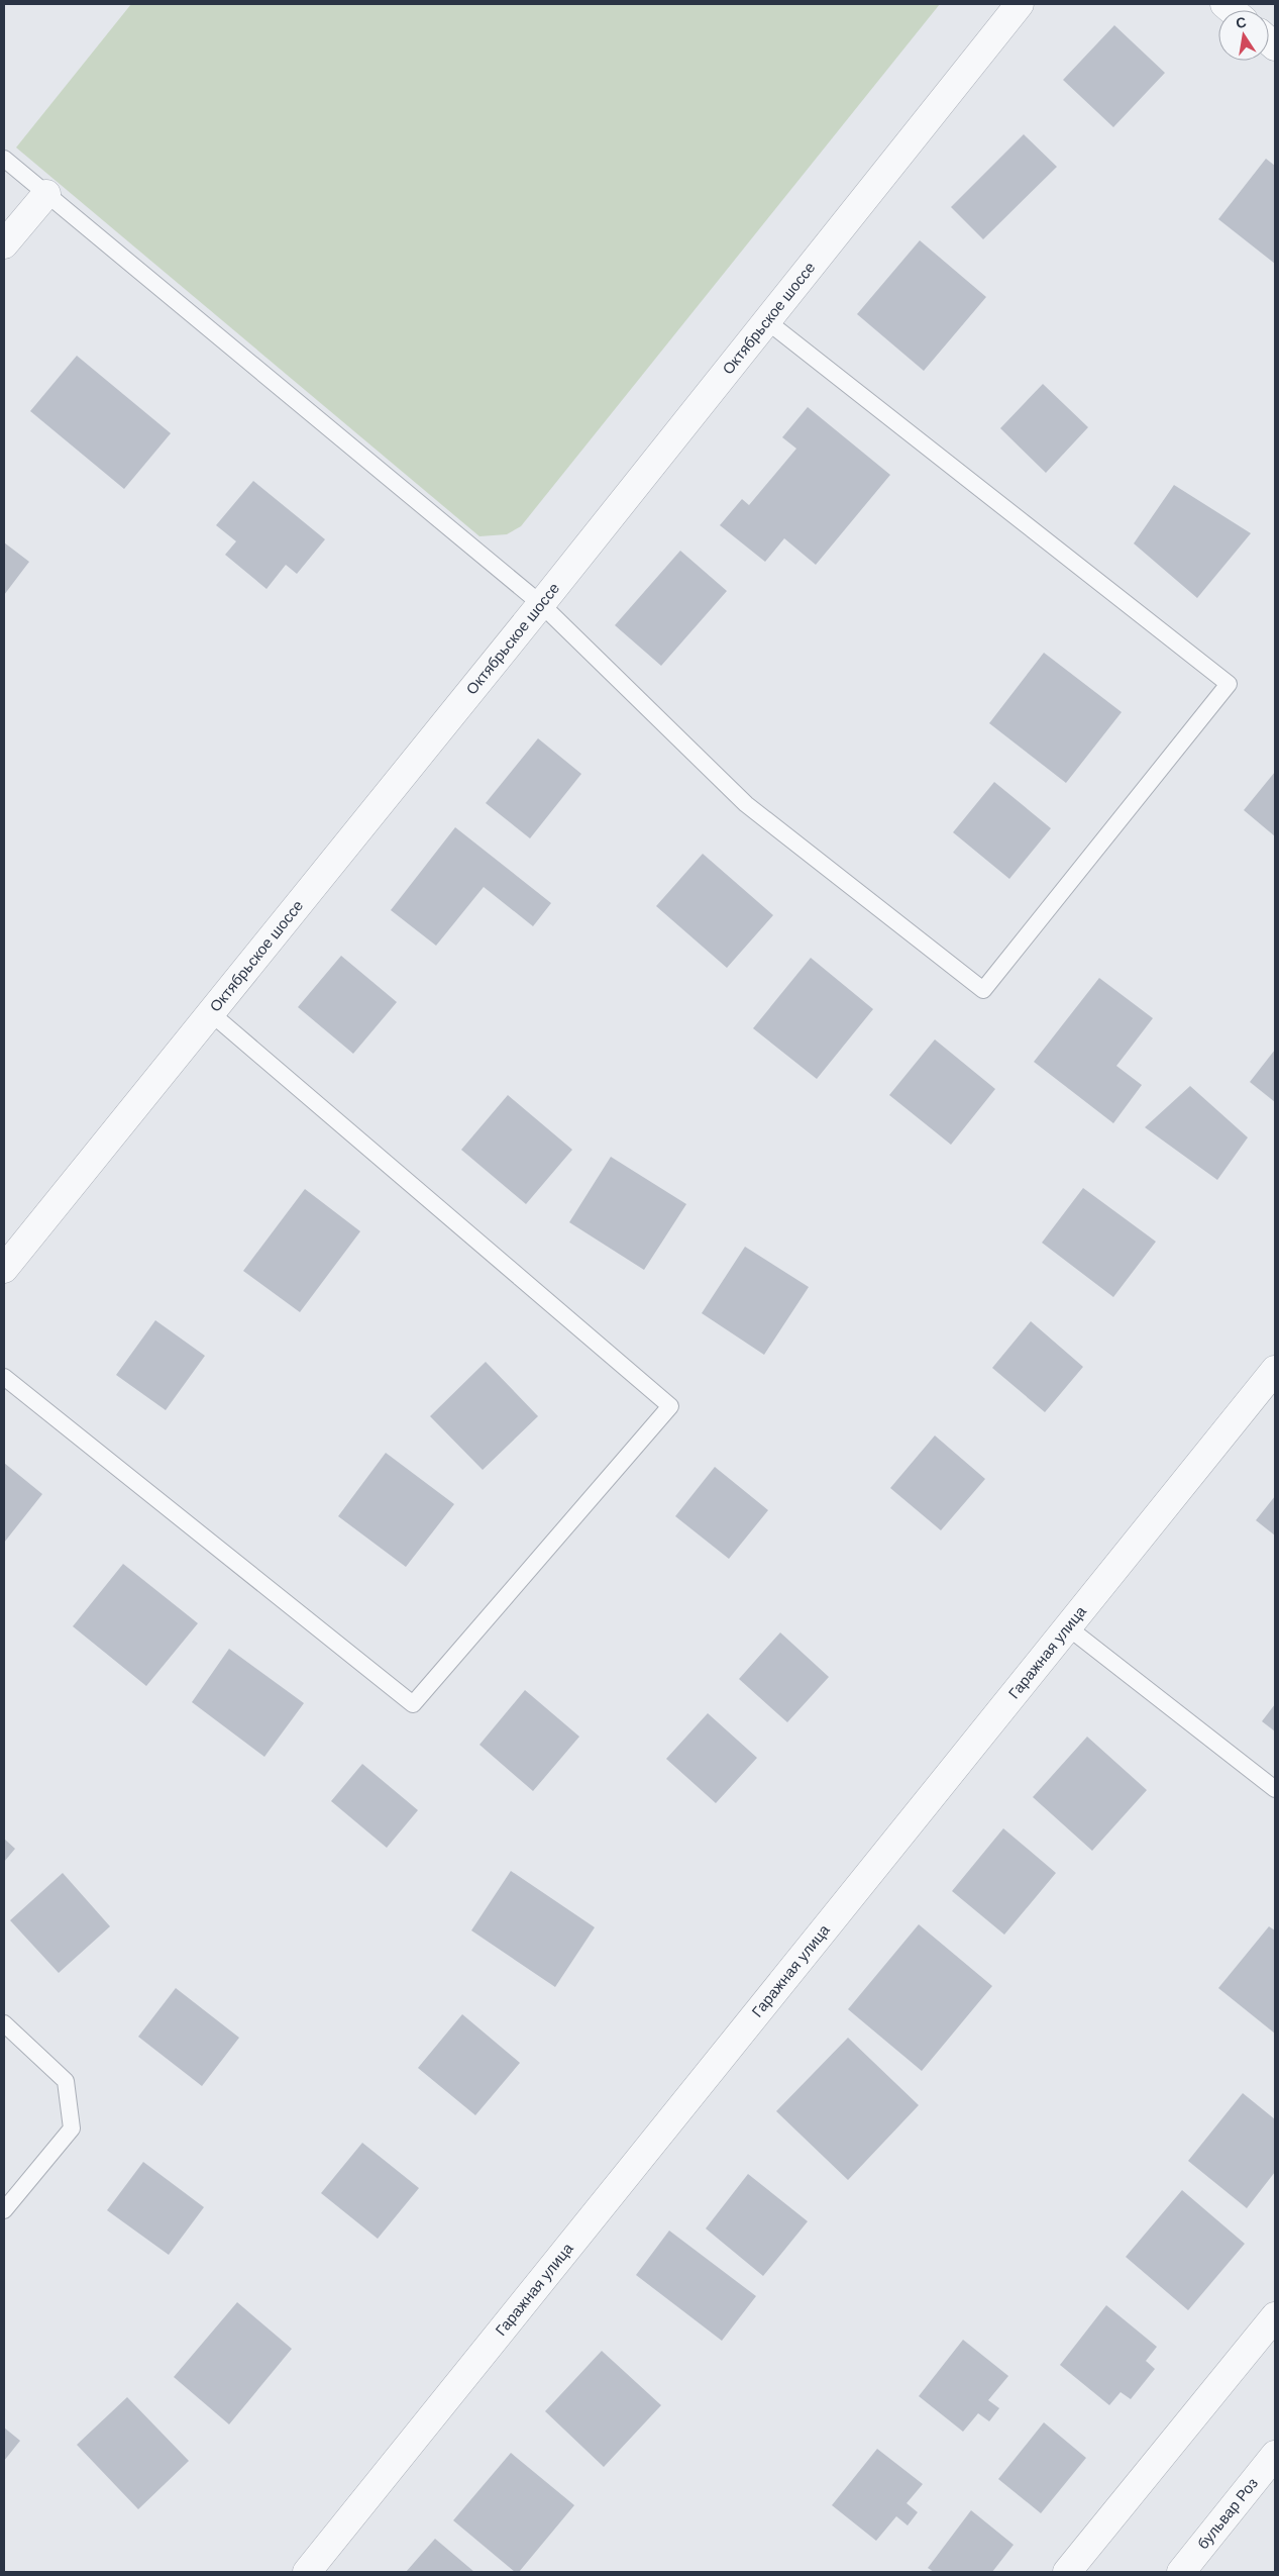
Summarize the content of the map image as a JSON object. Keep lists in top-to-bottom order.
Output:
{
  "streets": {
    "street": ["Октябрьское шоссе", "Гаражная улица", "бульвар Роз"]
  },
  "north": "top"
}
